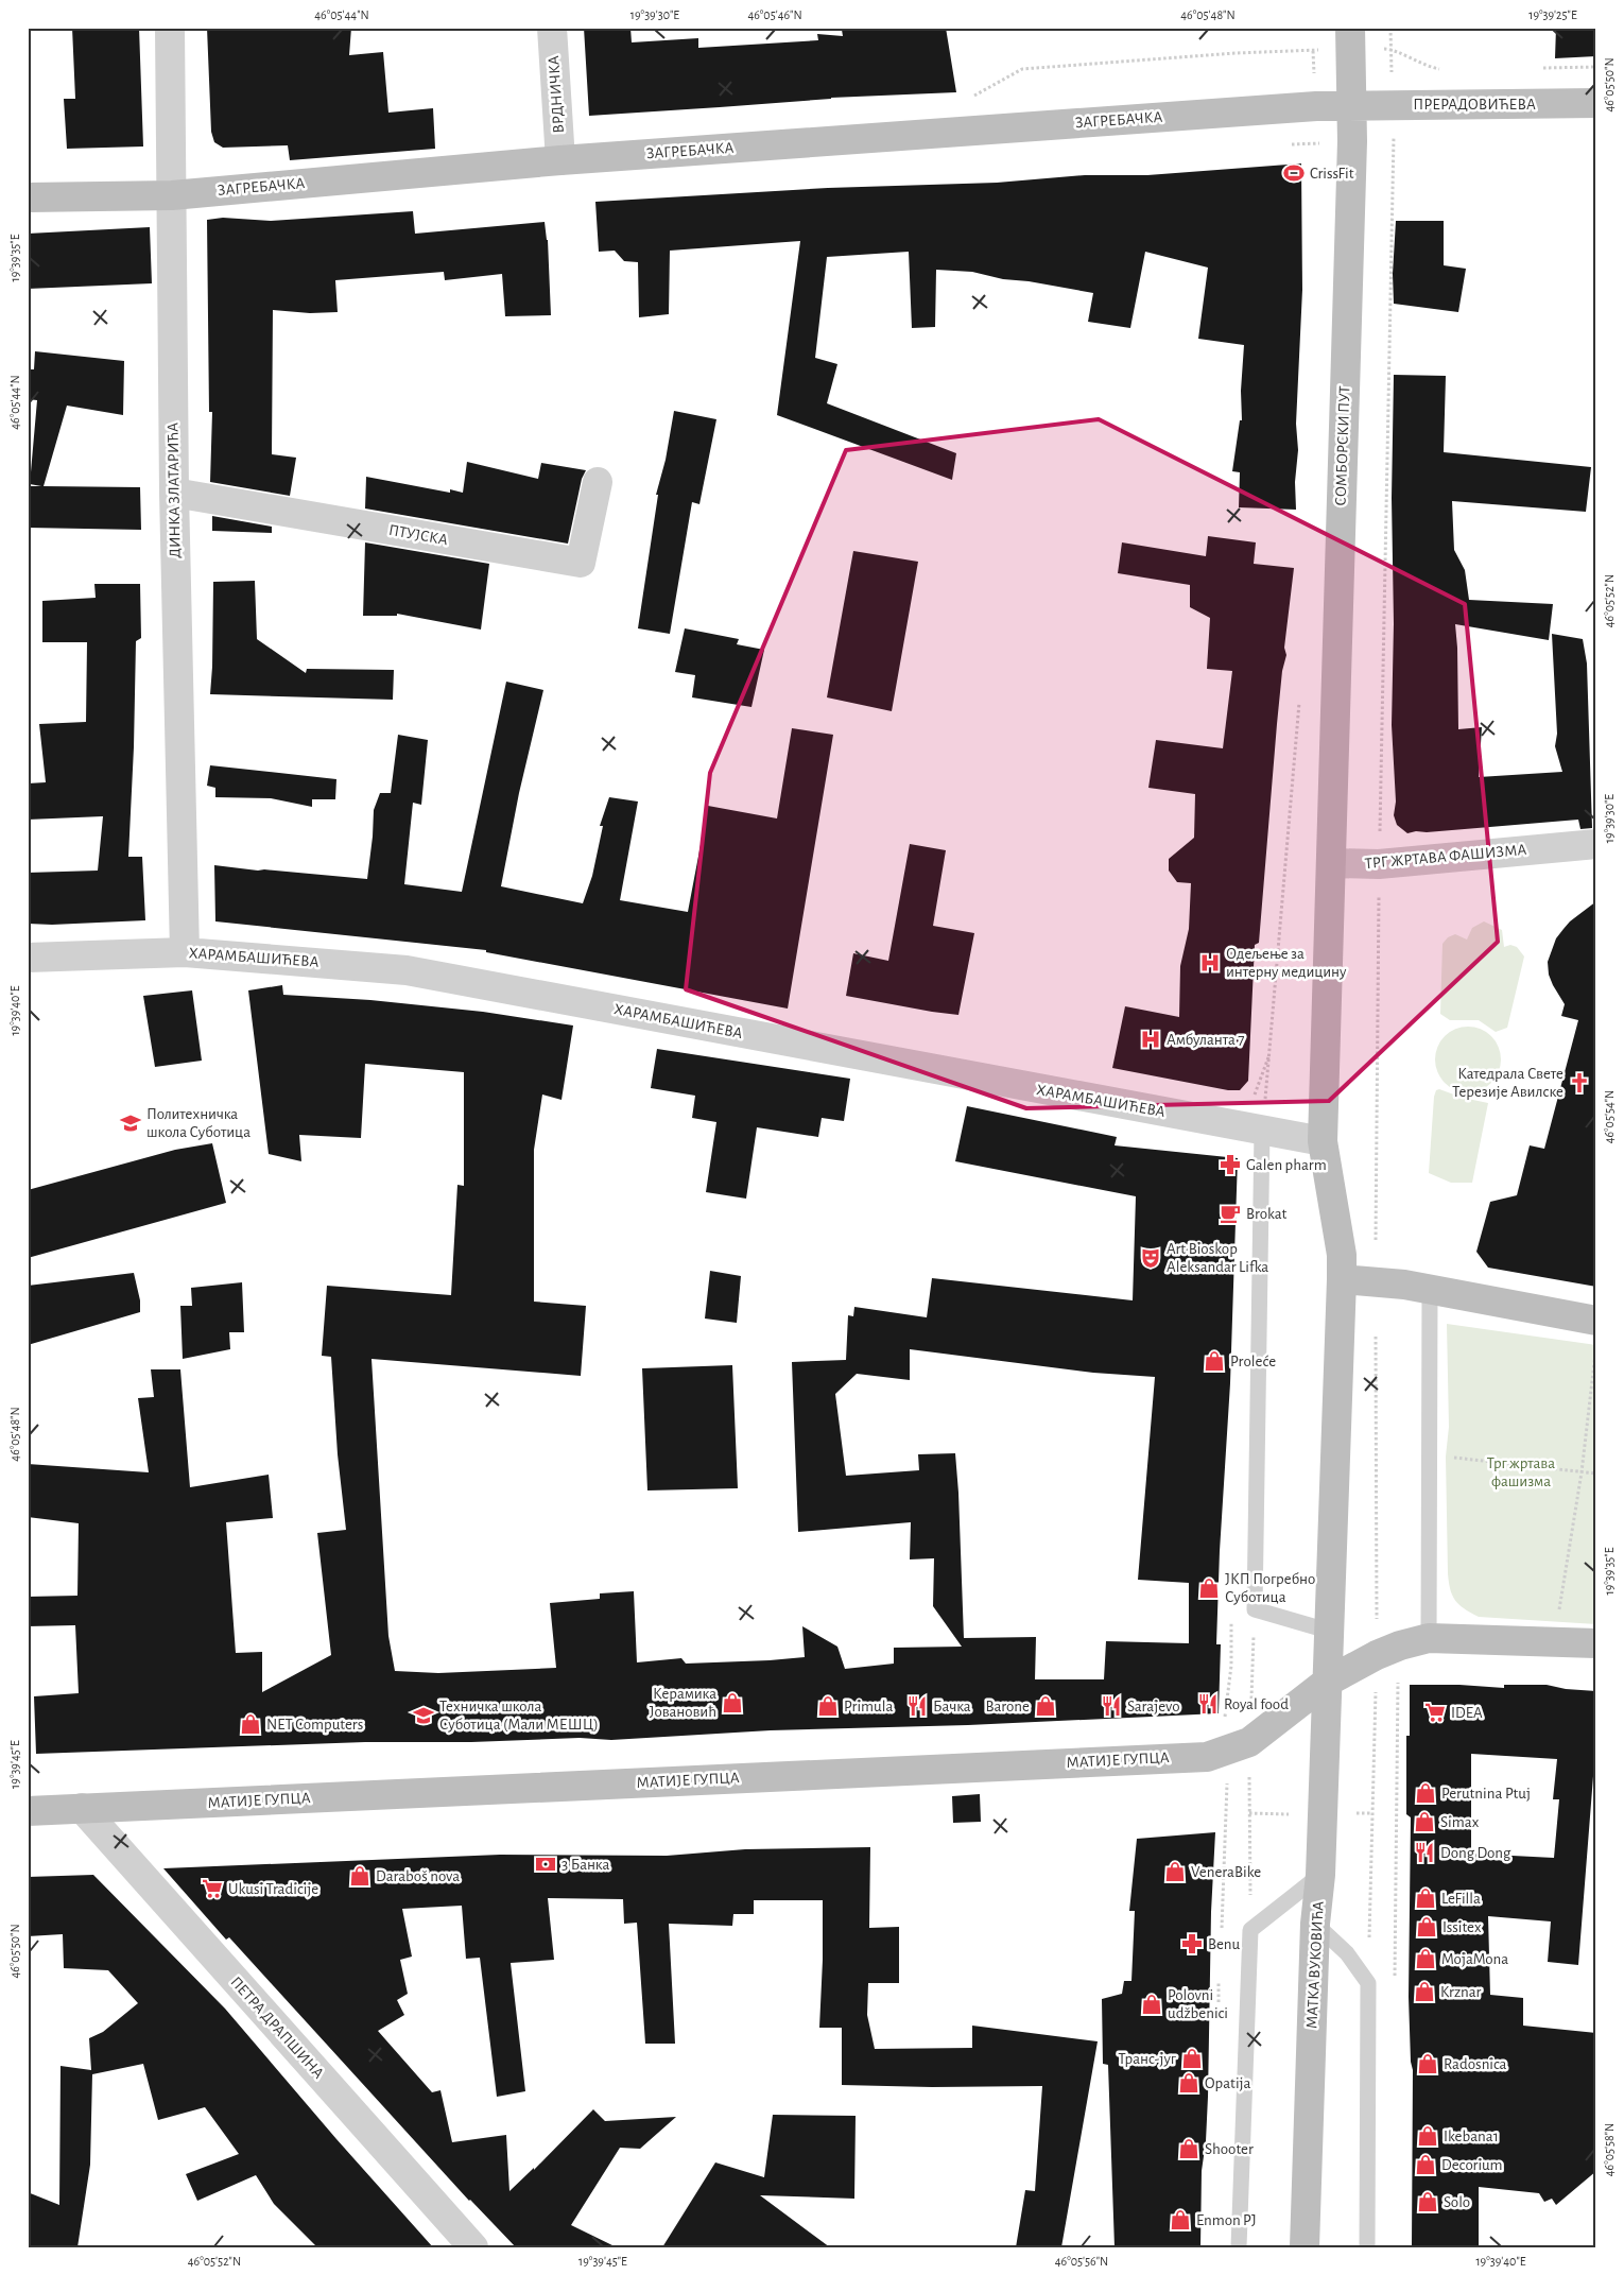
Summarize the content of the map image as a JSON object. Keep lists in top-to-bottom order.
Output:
{
  "streets": {
    "street": [
      "ВРДНИЧКА",
      "ПРЕРАДОВИЋЕВА",
      "ЗАГРЕБАЧКА",
      "СОМБОРСКИ ПУТ",
      "ДИНКА ЗЛАТАРИЋА",
      "ПТУЈСКА",
      "ТРГ ЖРТАВА ФАШИЗМА",
      "ХАРАМБАШИЋЕВА",
      "МАТИЈЕ ГУПЦА",
      "МАТКА ВУКОВИЋА",
      "ПЕТРА ДРАПШИНА"
    ]
  },
  "crossings": [
    ["ВРДНИЧКА", "ЗАГРЕБАЧКА"],
    ["ПРЕРАДОВИЋЕВА", "ЗАГРЕБАЧКА"],
    ["ПРЕРАДОВИЋЕВА", "СОМБОРСКИ ПУТ"],
    ["ЗАГРЕБАЧКА", "СОМБОРСКИ ПУТ"],
    ["ЗАГРЕБАЧКА", "ДИНКА ЗЛАТАРИЋА"],
    ["СОМБОРСКИ ПУТ", "ТРГ ЖРТАВА ФАШИЗМА"],
    ["ДИНКА ЗЛАТАРИЋА", "ПТУЈСКА"],
    ["ДИНКА ЗЛАТАРИЋА", "ХАРАМБАШИЋЕВА"],
    ["МАТИЈЕ ГУПЦА", "МАТКА ВУКОВИЋА"],
    ["МАТИЈЕ ГУПЦА", "ПЕТРА ДРАПШИНА"]
  ],
  "parks": ["Трг жртава фашизма"],
  "places": {
    "sports": ["CrissFit"],
    "hospital": ["Одељење за интерну медицину", "Амбуланта 7"],
    "church": ["Катедрала Свете Терезије Авилске"],
    "school or university": ["Политехничка школа Суботица", "Техничка школа Суботица (Мали МЕШЦ)"],
    "pharmacy": ["Galen pharm", "Benu"],
    "cafe": ["Brokat"],
    "theatre": ["Art Bioskop Aleksandar Lifka"],
    "shop": [
      "Proleće",
      "ЈКП Погребно Суботица",
      "Керамика Јовановић",
      "Primula",
      "Barone",
      "NET Computers",
      "Perutnina Ptuj",
      "Simax",
      "VeneraBike",
      "Daraboš nova",
      "LeFilla",
      "Issitex",
      "MojaMona",
      "Krznar",
      "Polovni udžbenici",
      "Транс-југ",
      "Radosnica",
      "Opatija",
      "Ikebana1",
      "Shooter",
      "Decorium",
      "Solo",
      "Enmon PJ"
    ],
    "restaurant": [
      "Royal food",
      "Бачка",
      "Sarajevo",
      "Dong Dong"
    ],
    "supermarket": ["IDEA", "Ukusi Tradicije"],
    "bank": ["3 Банка"]
  },
  "coordinates": [
    "46°05'44\"N",
    "19°39'30\"E",
    "46°05'46\"N",
    "46°05'48\"N",
    "19°39'25\"E",
    "46°05'50\"N",
    "19°39'35\"E",
    "46°05'52\"N",
    "19°39'40\"E",
    "46°05'54\"N",
    "19°39'45\"E",
    "46°05'58\"N",
    "46°05'56\"N"
  ]
}
